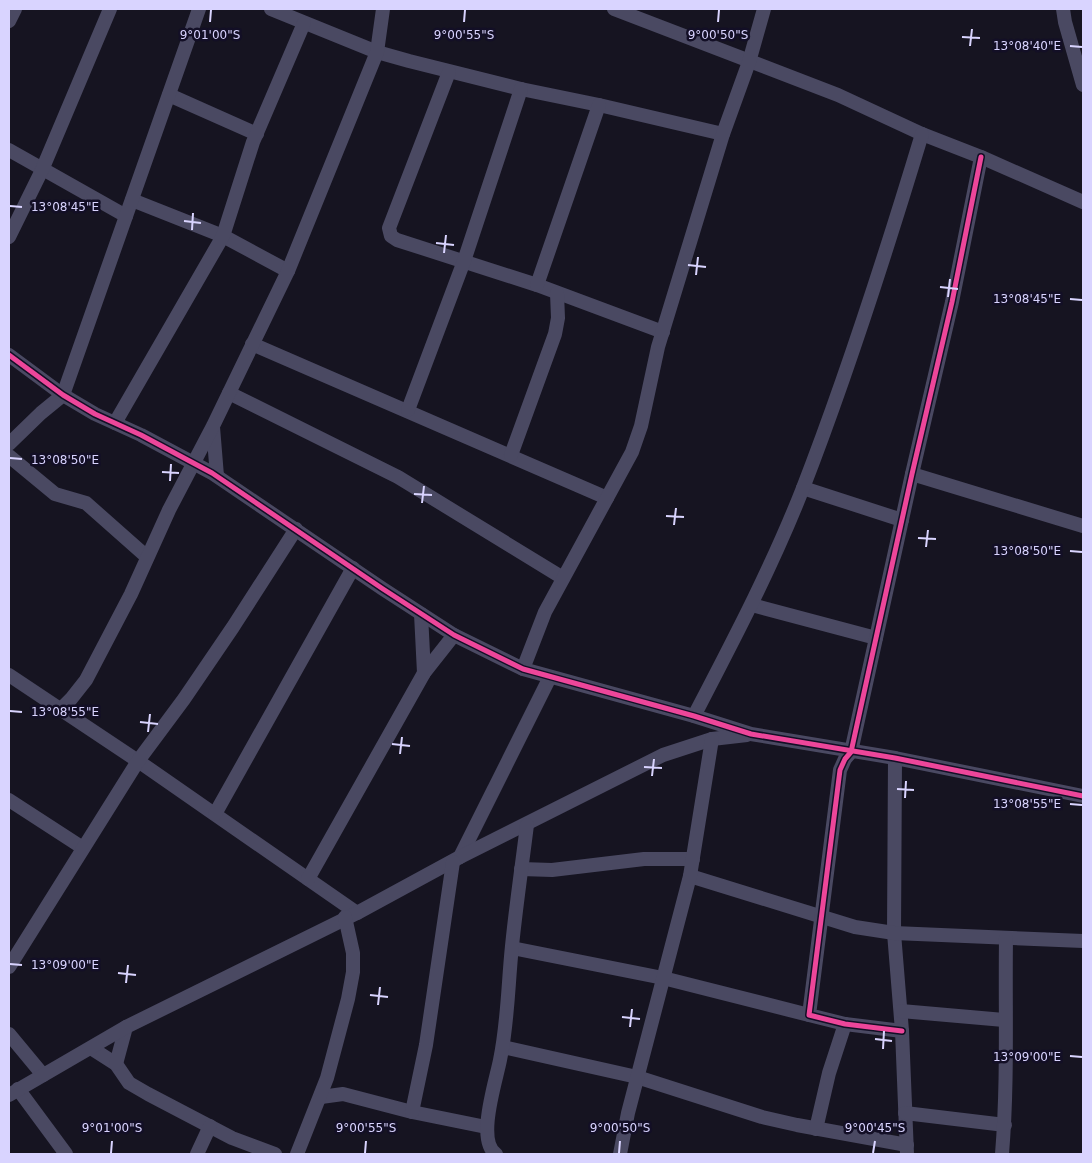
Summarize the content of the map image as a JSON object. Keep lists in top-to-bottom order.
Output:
{
  "coordinates": [
    "9°01'00\"S",
    "9°00'55\"S",
    "9°00'50\"S",
    "13°08'40\"E",
    "13°08'45\"E",
    "13°08'50\"E",
    "13°08'55\"E",
    "13°09'00\"E",
    "9°00'45\"S"
  ]
}
